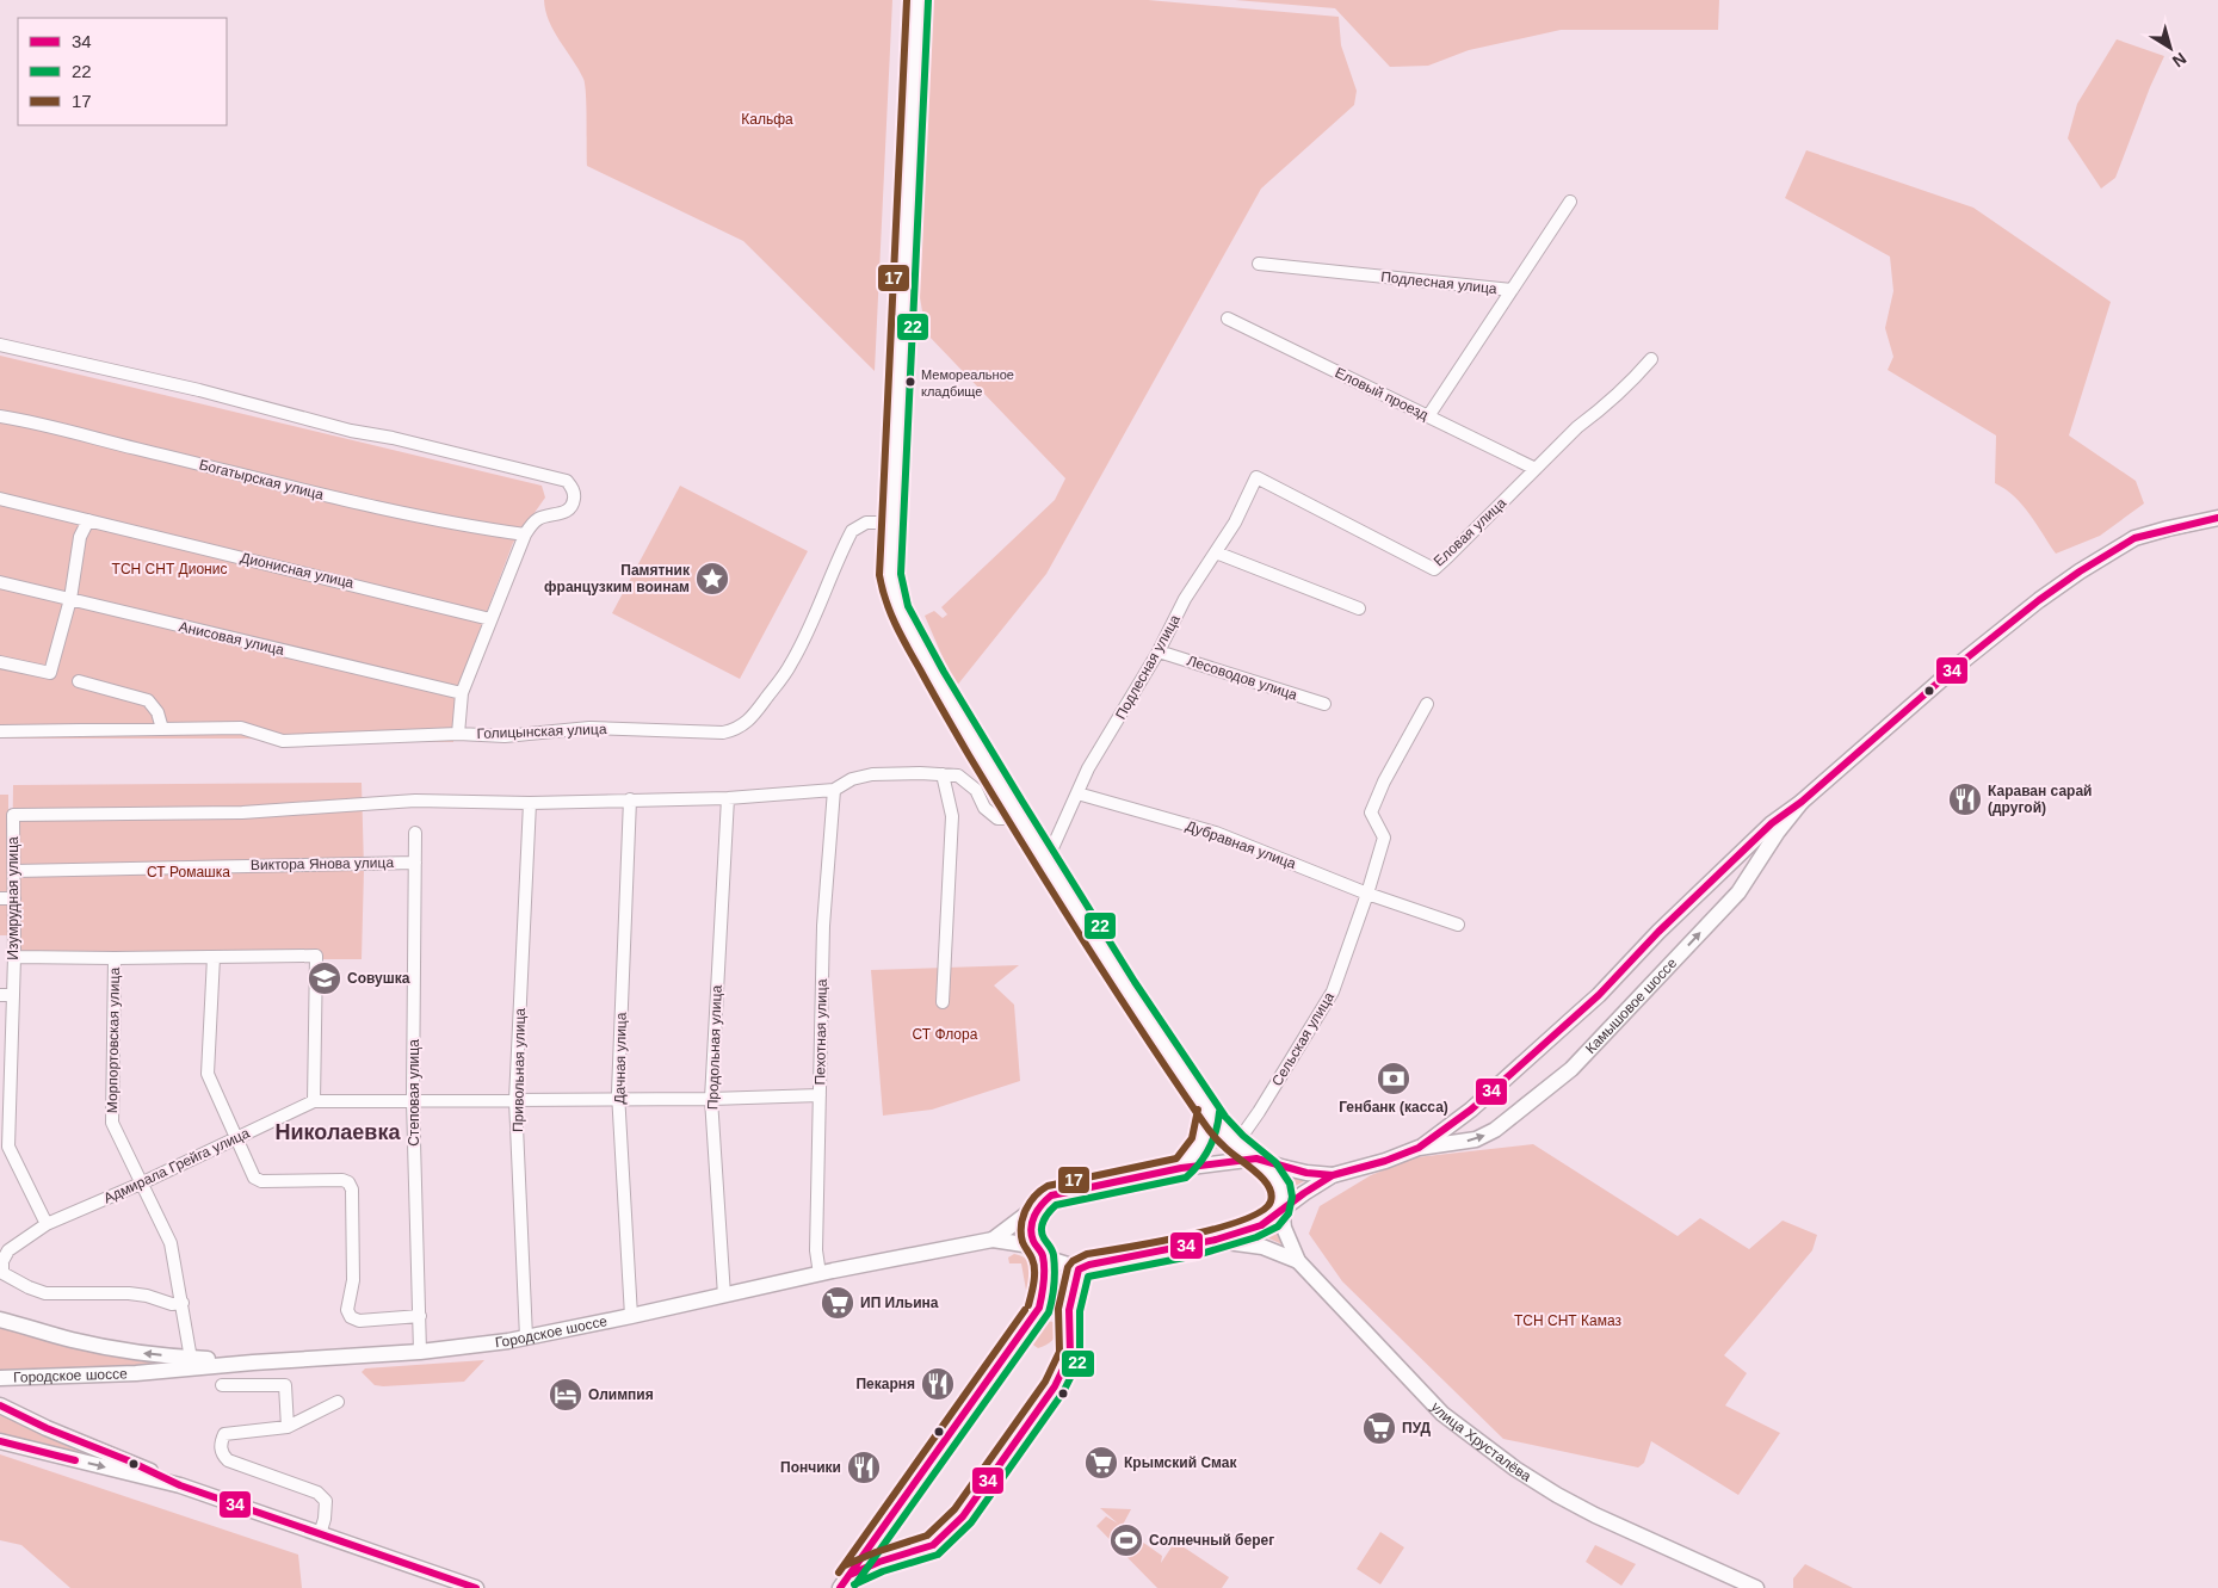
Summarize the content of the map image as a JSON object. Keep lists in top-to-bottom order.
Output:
{
  "streets": {
    "main road": ["Камышовое шоссе", "Городское шоссе", "улица Хрусталёва"],
    "street": [
      "Подлесная улица",
      "Еловый проезд",
      "Богатырская улица",
      "Еловая улица",
      "Дионисная улица",
      "Анисовая улица",
      "Лесоводов улица",
      "Голицынская улица",
      "Дубравная улица",
      "Виктора Янова улица",
      "Изумрудная улица",
      "Пехотная улица",
      "Сельская улица",
      "Морпортовская улица",
      "Продольная улица",
      "Дачная улица",
      "Привольная улица",
      "Степовая улица",
      "Адмирала Грейга улица"
    ]
  },
  "crossings": [
    ["Подлесная улица", "Еловый проезд"],
    ["Подлесная улица", "Еловая улица"],
    ["Подлесная улица", "Лесоводов улица"],
    ["Подлесная улица", "Дубравная улица"],
    ["Еловый проезд", "Еловая улица"],
    ["Дубравная улица", "Сельская улица"],
    ["Виктора Янова улица", "Изумрудная улица"],
    ["Виктора Янова улица", "Степовая улица"],
    ["Изумрудная улица", "Привольная улица"],
    ["Изумрудная улица", "Адмирала Грейга улица"],
    ["Камышовое шоссе", "Городское шоссе"],
    ["Камышовое шоссе", "улица Хрусталёва"],
    ["Пехотная улица", "Адмирала Грейга улица"],
    ["Пехотная улица", "Городское шоссе"],
    ["Морпортовская улица", "Адмирала Грейга улица"],
    ["Продольная улица", "Адмирала Грейга улица"],
    ["Продольная улица", "Городское шоссе"],
    ["Дачная улица", "Адмирала Грейга улица"],
    ["Дачная улица", "Городское шоссе"],
    ["Привольная улица", "Адмирала Грейга улица"],
    ["Привольная улица", "Городское шоссе"],
    ["Степовая улица", "Адмирала Грейга улица"],
    ["Степовая улица", "Городское шоссе"]
  ],
  "districts": ["Николаевка"],
  "parks": [
    "Кальфа",
    "ТСН СНТ Дионис",
    "СТ Ромашка",
    "СТ Флора",
    "ТСН СНТ Камаз"
  ],
  "places": {
    "other": ["Мемореальное кладбище"],
    "place": ["Памятник французким воинам"],
    "restaurant": ["Караван сарай (другой)", "Пекарня", "Пончики"],
    "school or university": ["Совушка"],
    "bank": ["Генбанк (касса)"],
    "supermarket": ["ИП Ильина", "ПУД", "Крымский Смак"],
    "hotel": ["Олимпия"],
    "sports": ["Солнечный берег"]
  },
  "lines": ["transit line 22", "transit line 17", "transit line 34"],
  "legend": ["34", "22", "17"],
  "north": "bottom right"
}
